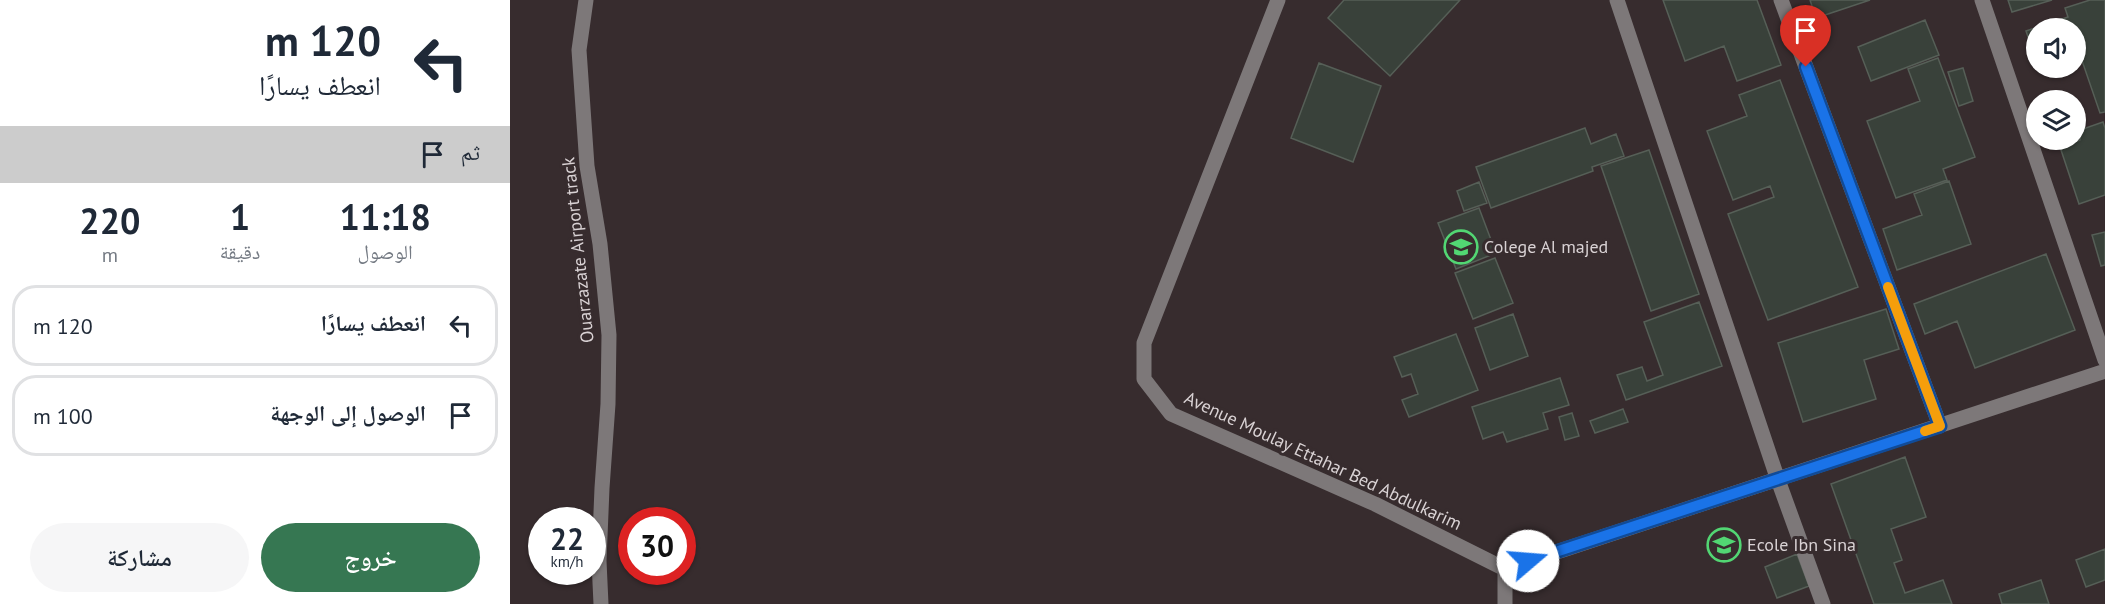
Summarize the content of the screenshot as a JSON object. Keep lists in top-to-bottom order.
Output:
{
  "streets": {
    "street": ["Ouarzazate Airport track", "Avenue Moulay Ettahar Bed Abdulkarim"]
  },
  "places": {
    "school or university": ["Colege Al majed", "Ecole Ibn Sina"]
  },
  "page": {
    "turn": ["120 m", "انعطف يسارًا"],
    "then": "ثم",
    "eta": [
      "11:18",
      "الوصول",
      "1",
      "دقيقة",
      "220",
      "m"
    ],
    "list": [
      {
        "name": "انعطف يسارًا",
        "value": "120 m"
      },
      {
        "name": "الوصول إلى الوجهة",
        "value": "100 m"
      }
    ],
    "speed": "22 km/h",
    "limit": "30",
    "buttons": ["خروج", "مشاركة"]
  }
}
